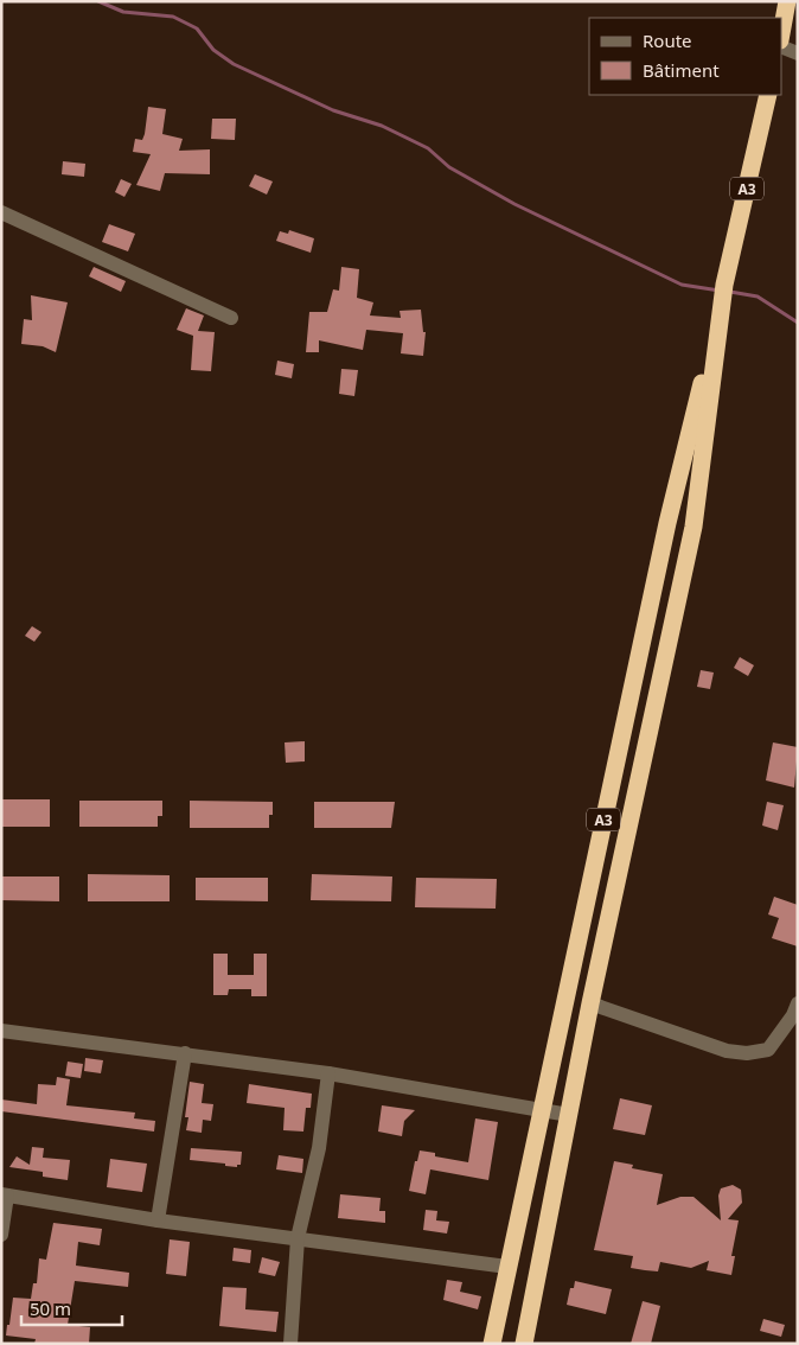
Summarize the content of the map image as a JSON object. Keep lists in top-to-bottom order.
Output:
{
  "streets": {
    "highway": ["A3"]
  },
  "legend": ["Route", "Bâtiment"],
  "scale_bar": "50 m"
}
